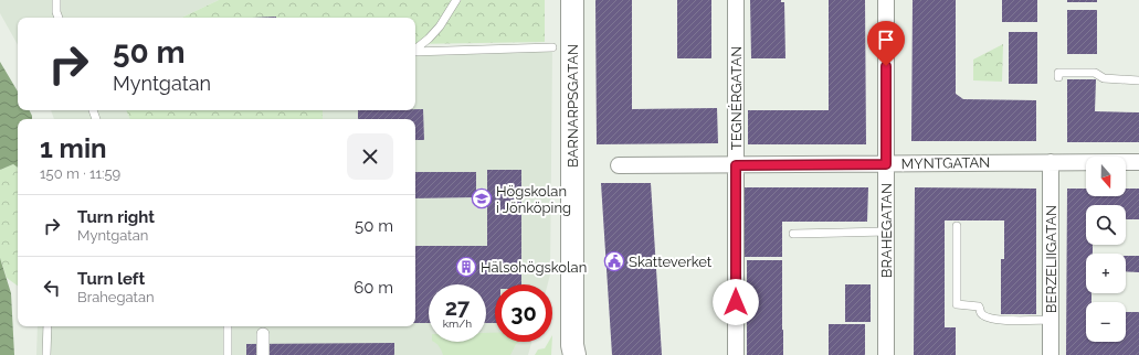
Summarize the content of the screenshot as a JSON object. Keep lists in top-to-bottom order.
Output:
{
  "streets": {
    "main road": ["BARNARPSGATAN"],
    "street": [
      "TEGNÉRGATAN",
      "MYNTGATAN",
      "BRAHEGATAN",
      "BERZELIIGATAN"
    ]
  },
  "crossings": [
    ["TEGNÉRGATAN", "MYNTGATAN"],
    ["MYNTGATAN", "BRAHEGATAN"],
    ["MYNTGATAN", "BERZELIIGATAN"]
  ],
  "places": {
    "school or university": ["Högskolan i Jönköping"],
    "public building": ["Skatteverket"],
    "building": ["Hälsohögskolan"]
  },
  "north": "bottom",
  "page": {
    "turn": ["50 m", "Myntgatan"],
    "heading": ["1 min", "150 m · 11:59"],
    "map_buttons": ["+", "−"],
    "list": [
      {
        "name": "Turn right",
        "note": "Myntgatan",
        "value": "50 m"
      },
      {
        "name": "Turn left",
        "note": "Brahegatan",
        "value": "60 m"
      }
    ],
    "speed": "27 km/h",
    "limit": "30"
  }
}
